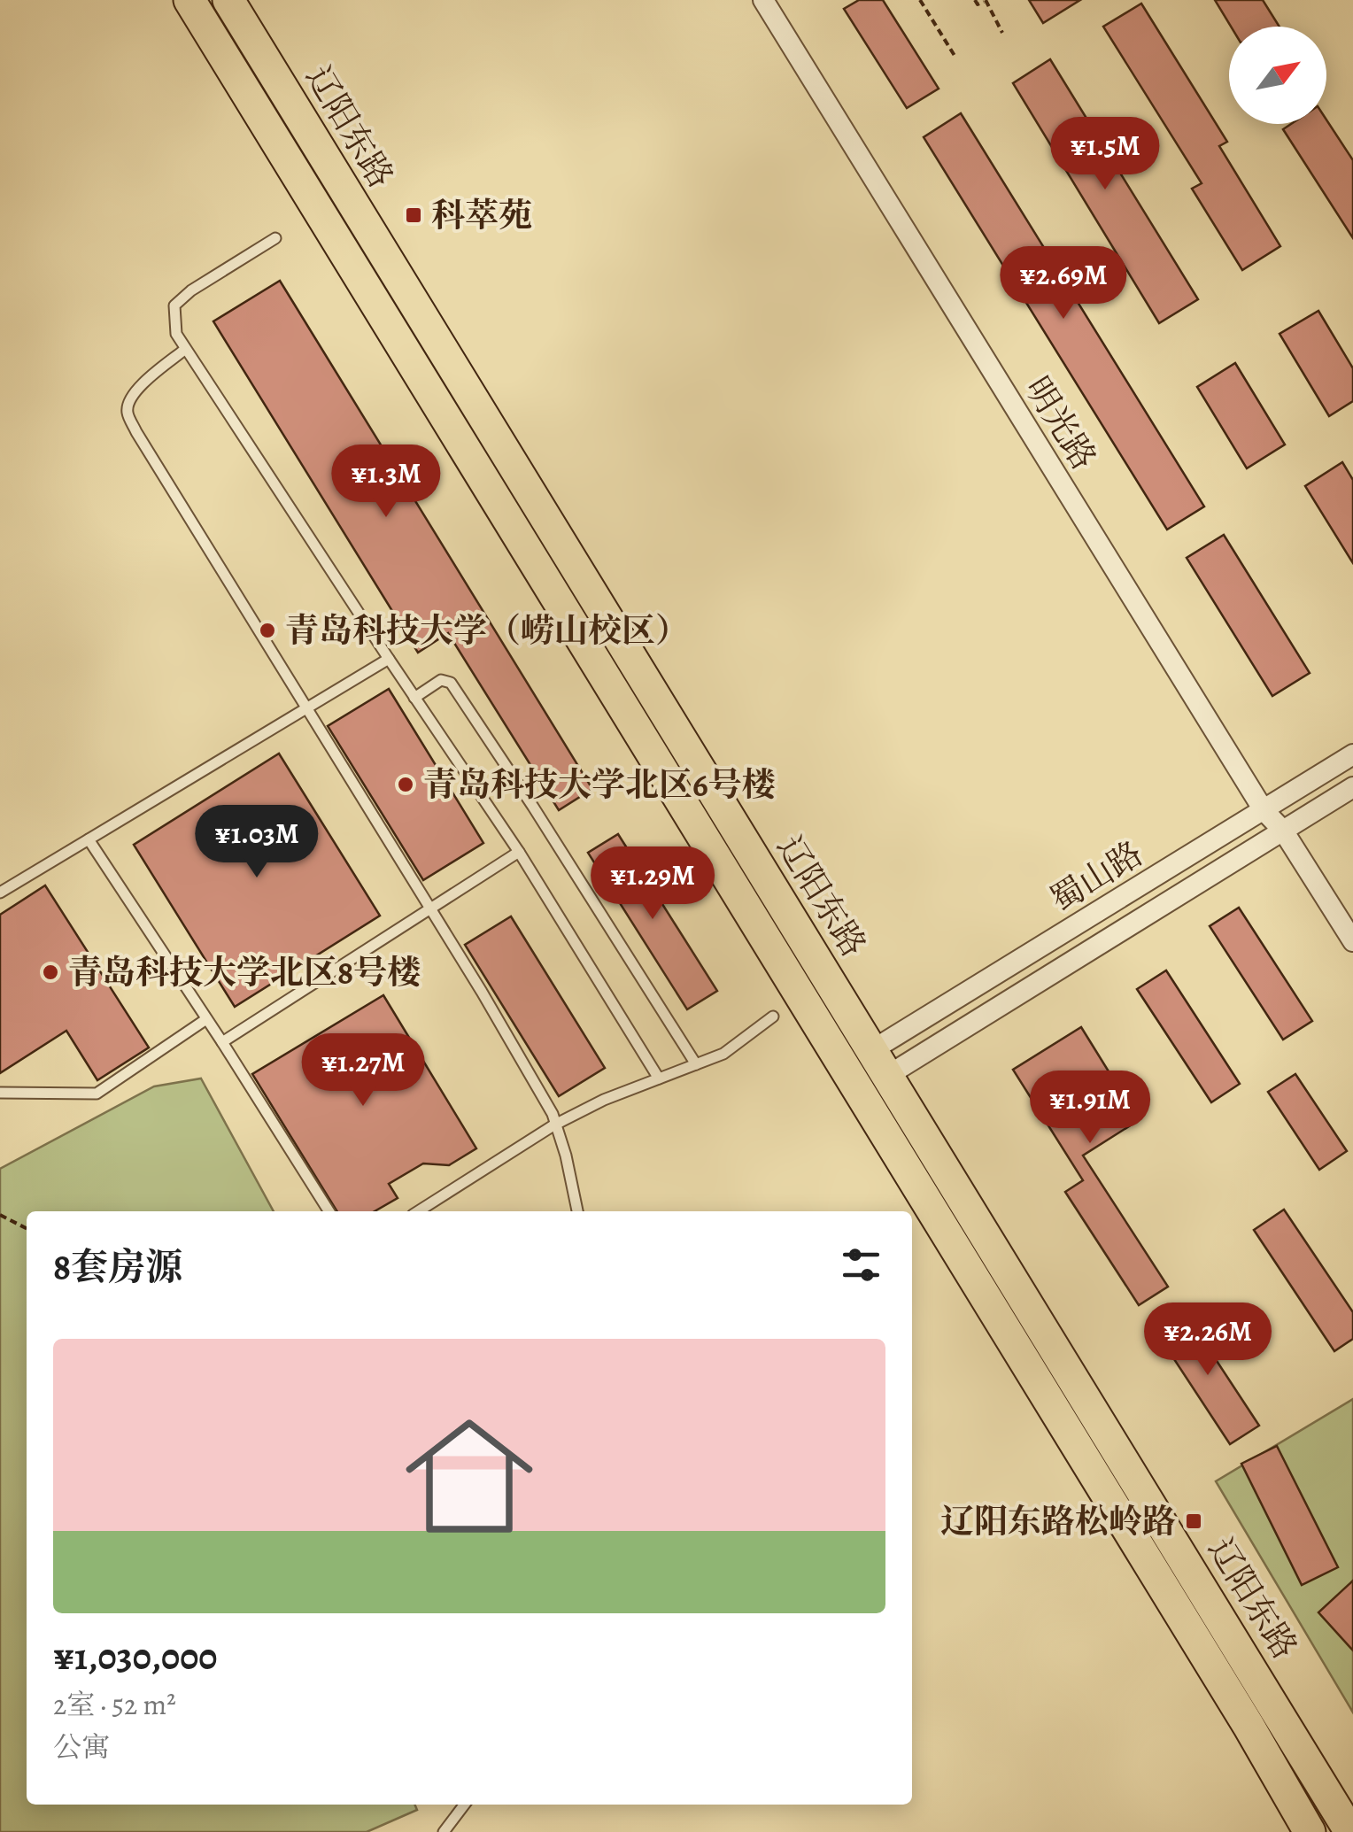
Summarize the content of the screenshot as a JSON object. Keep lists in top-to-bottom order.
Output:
{
  "streets": {
    "main road": ["辽阳东路"],
    "street": ["明光路", "蜀山路"]
  },
  "crossings": [
    ["辽阳东路", "蜀山路"],
    ["明光路", "蜀山路"]
  ],
  "places": {
    "transit": ["科萃苑", "辽阳东路松岭路"],
    "other": ["青岛科技大学（崂山校区）", "青岛科技大学北区6号楼", "青岛科技大学北区8号楼"]
  },
  "north": "top right",
  "page": {
    "price": [
      "¥1.5M",
      "¥2.69M",
      "¥1.3M",
      "¥1.03M",
      "¥1.29M",
      "¥1.27M",
      "¥1.91M",
      "¥2.26M"
    ],
    "heading": "8套房源",
    "list": [
      {
        "name": "¥1,030,000",
        "note": "2室 · 52 m² · 公寓"
      }
    ]
  }
}
